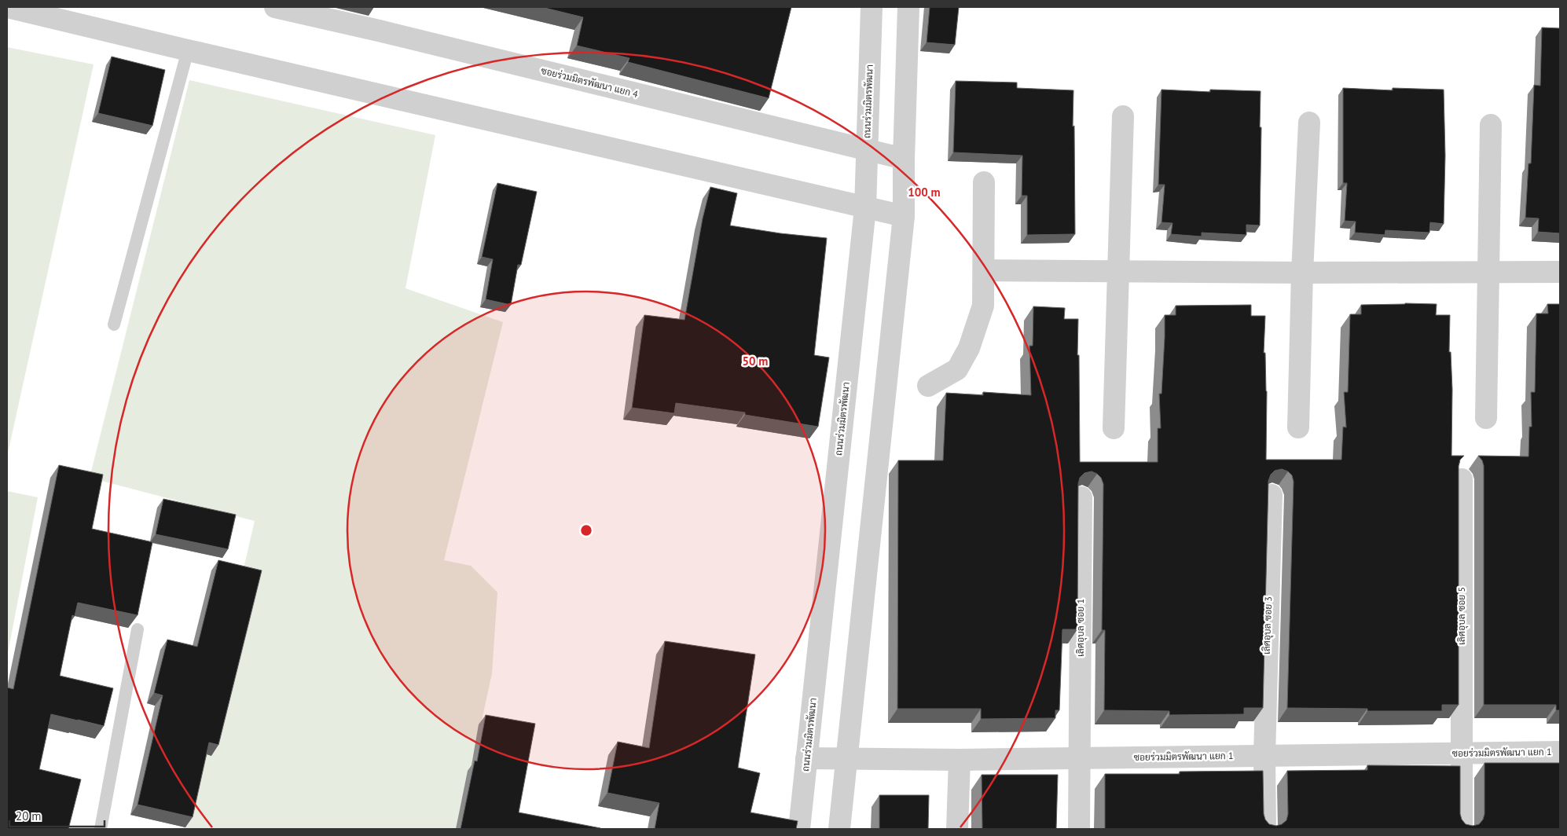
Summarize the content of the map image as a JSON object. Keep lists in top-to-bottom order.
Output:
{
  "streets": {
    "street": [
      "ซอยร่วมมิตรพัฒนา แยก 4",
      "ถนนร่วมมิตรพัฒนา",
      "เลิศอุบล ซอย 5",
      "เลิศอุบล ซอย 3",
      "เลิศอุบล ซอย 1",
      "ซอยร่วมมิตรพัฒนา แยก 1"
    ]
  },
  "crossings": [
    ["ซอยร่วมมิตรพัฒนา แยก 4", "ถนนร่วมมิตรพัฒนา"],
    ["ถนนร่วมมิตรพัฒนา", "ซอยร่วมมิตรพัฒนา แยก 1"],
    ["เลิศอุบล ซอย 5", "ซอยร่วมมิตรพัฒนา แยก 1"],
    ["เลิศอุบล ซอย 3", "ซอยร่วมมิตรพัฒนา แยก 1"],
    ["เลิศอุบล ซอย 1", "ซอยร่วมมิตรพัฒนา แยก 1"]
  ],
  "scale_bar": "20 m",
  "rings": ["100 m", "50 m"]
}
